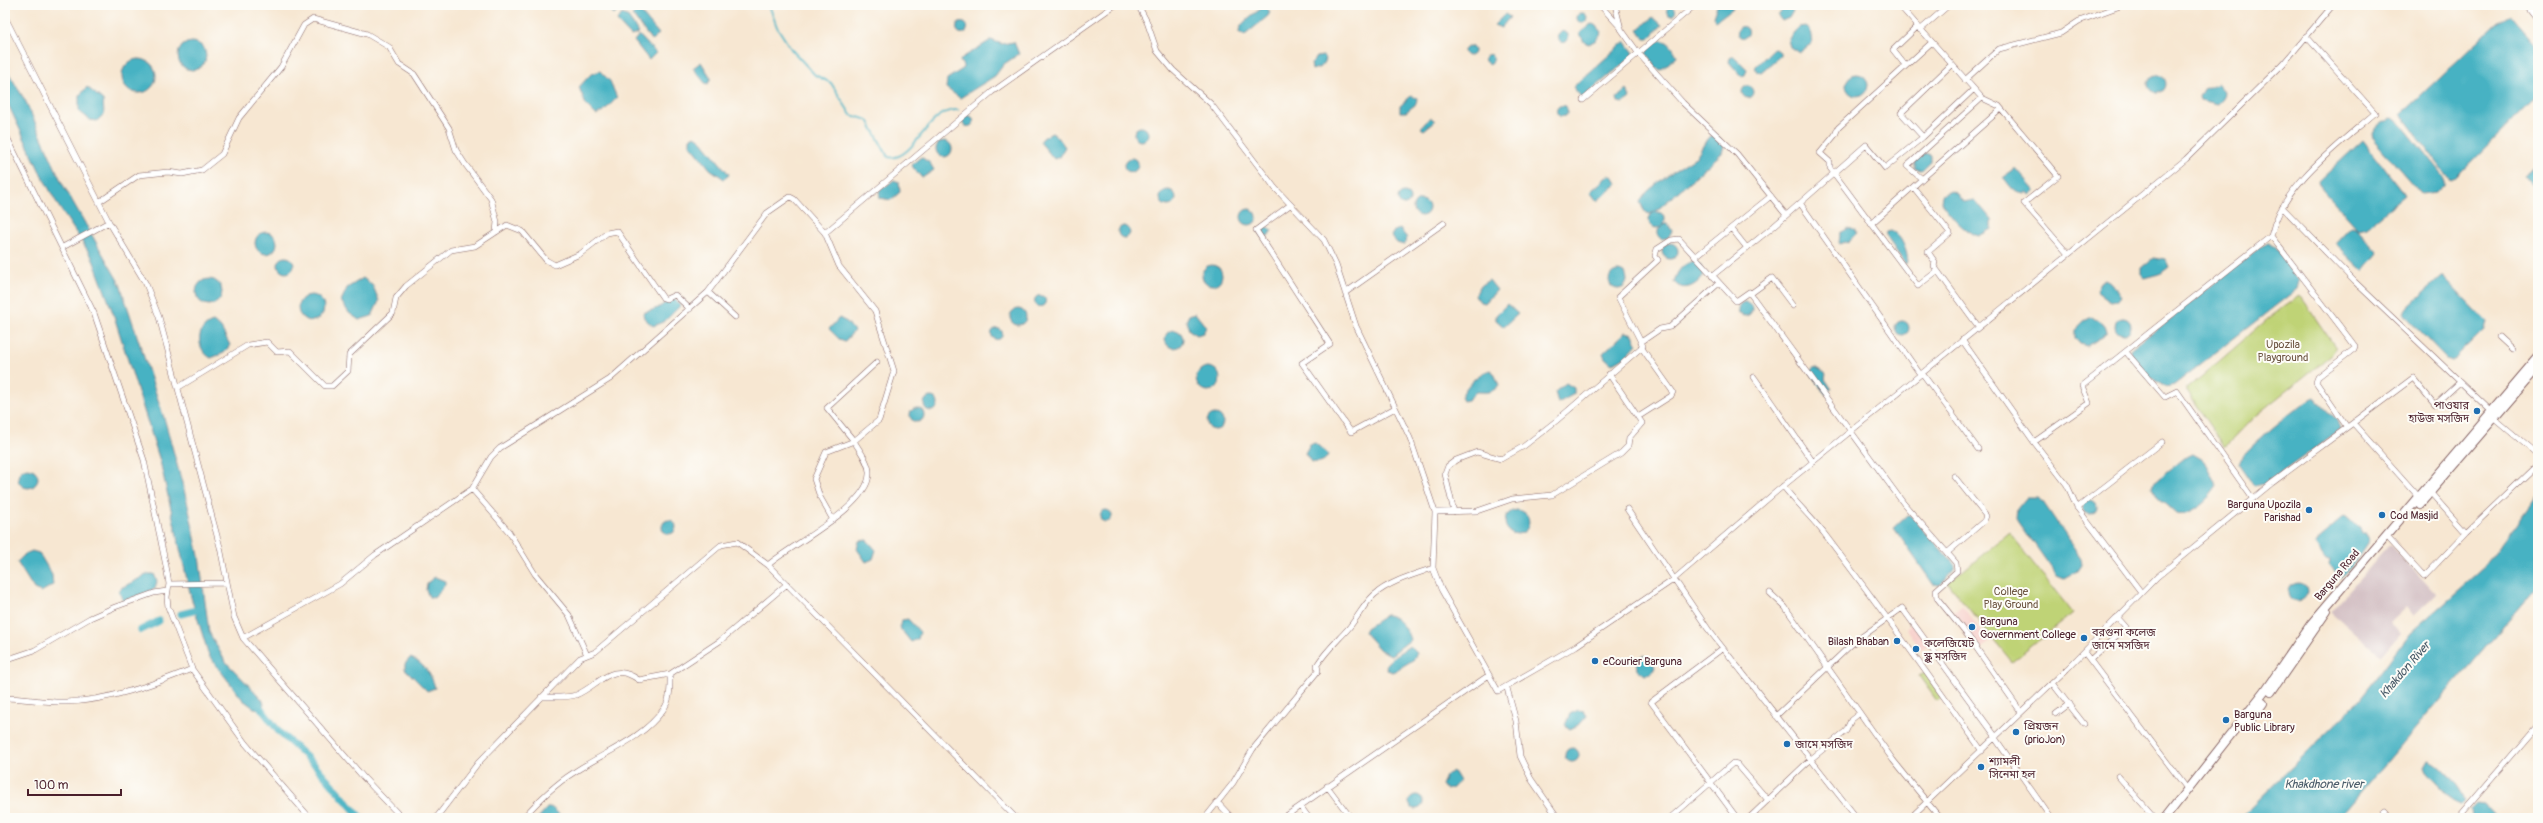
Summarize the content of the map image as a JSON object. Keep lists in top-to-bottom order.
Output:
{
  "streets": {
    "main road": ["Barguna Road"]
  },
  "water": ["Khakdon River", "Khakdhone river"],
  "parks": ["Upozila Playground", "College Play Ground"],
  "places": [
    "পাওয়ার হাউজ মসজিদ",
    "Barguna Upozila Parishad",
    "Cod Masjid",
    "Barguna Government College",
    "বরগুনা কলেজ জামে মসজিদ",
    "Bilash Bhaban",
    "কলেজিয়েট স্কুল মসজিদ",
    "eCourier Barguna",
    "Barguna Public Library",
    "প্রিয়জন (prioJon)",
    "জামে মসজিদ",
    "শ্যামলী সিনেমা হল"
  ],
  "scale_bar": "100 m"
}
